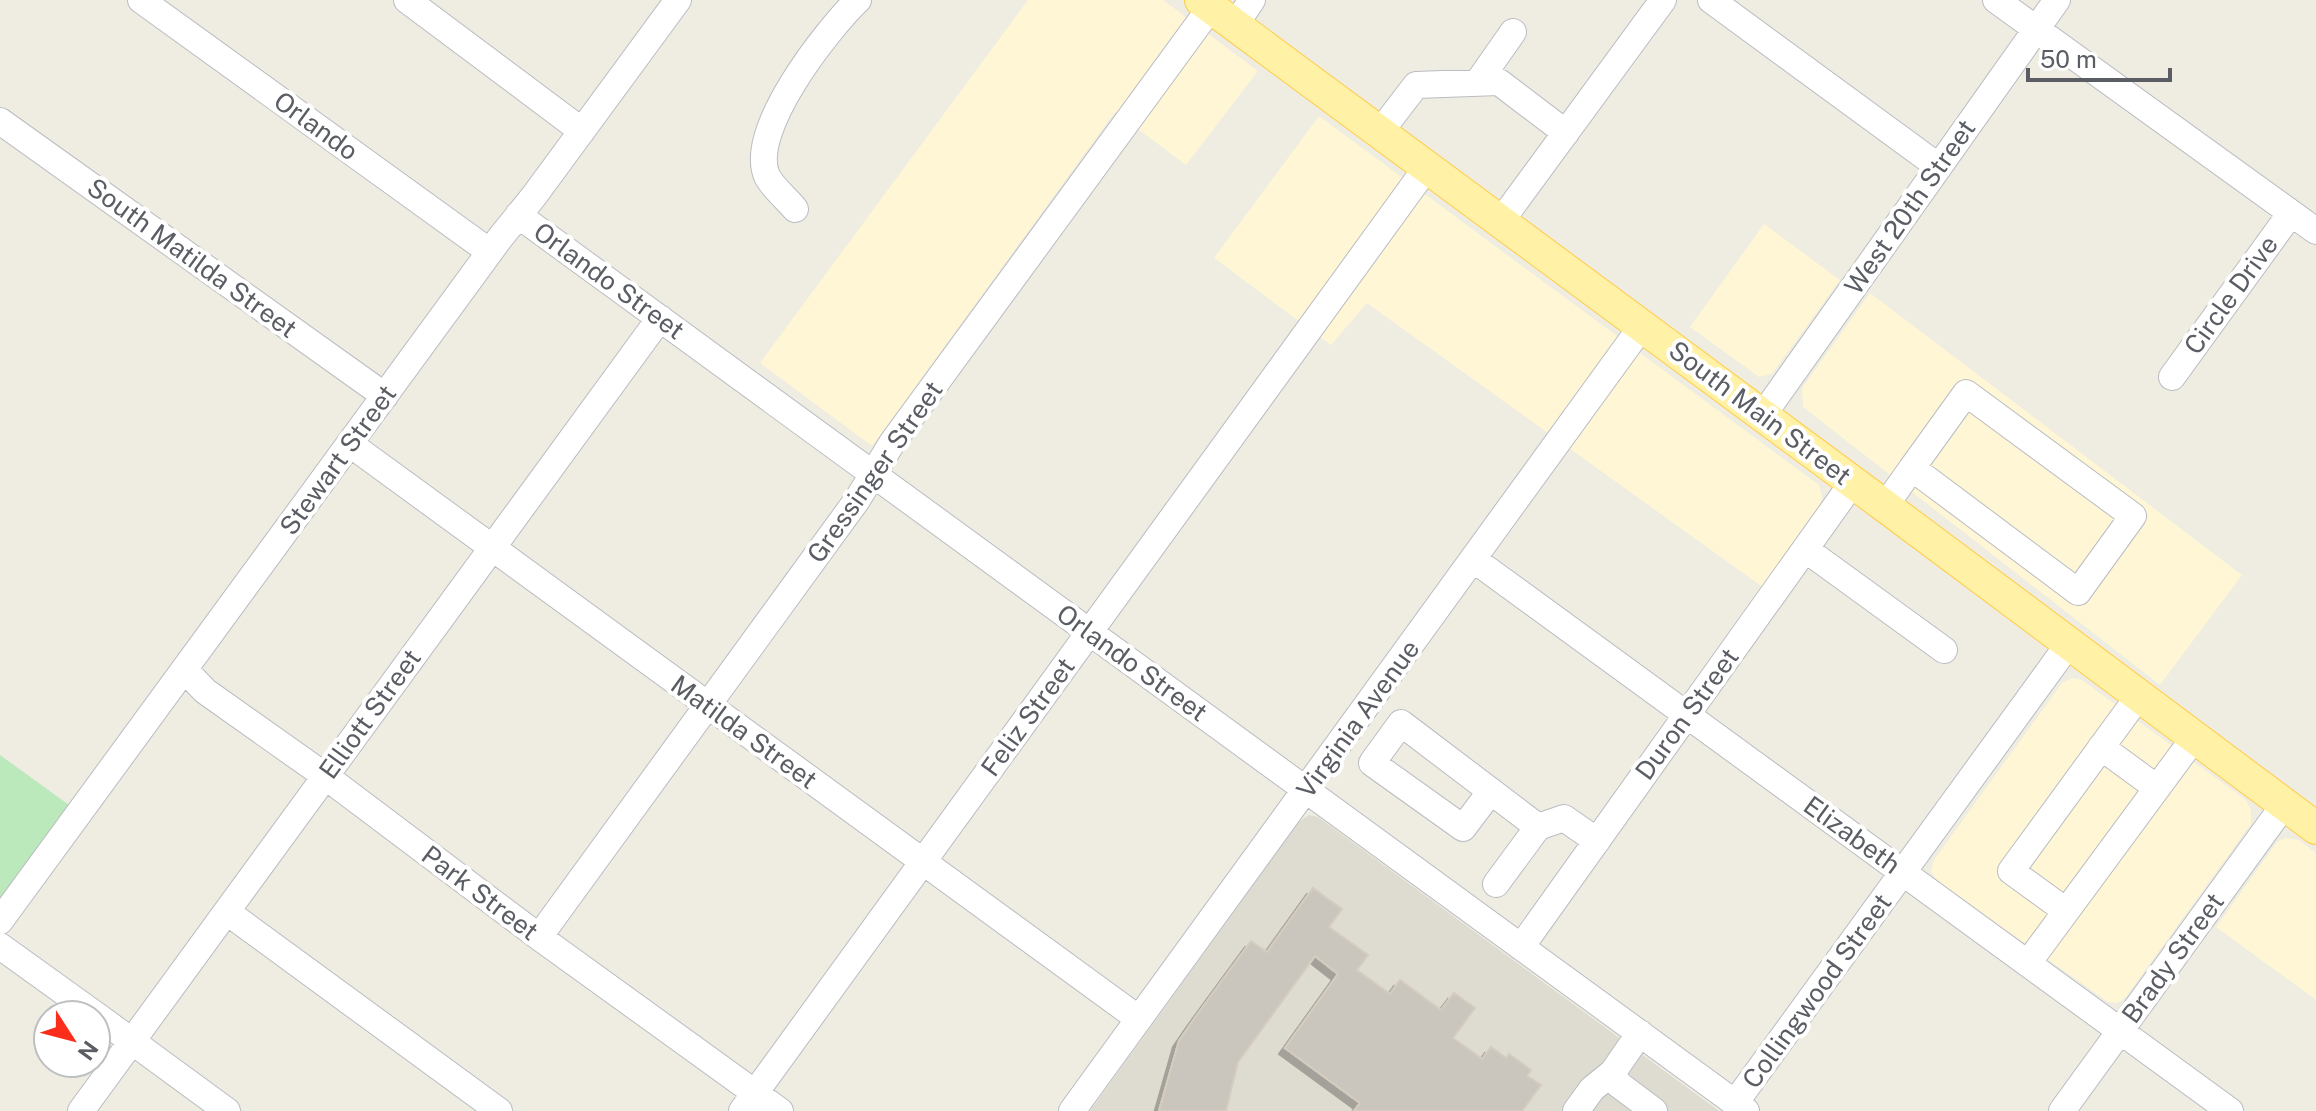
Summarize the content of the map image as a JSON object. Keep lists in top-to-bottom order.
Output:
{
  "streets": {
    "main road": ["South Main Street"],
    "street": [
      "Orlando",
      "West 20th Street",
      "South Matilda Street",
      "Orlando Street",
      "Circle Drive",
      "Stewart Street",
      "Gressinger Street",
      "Elliott Street",
      "Duron Street",
      "Feliz Street",
      "Virginia Avenue",
      "Matilda Street",
      "Elizabeth",
      "Park Street",
      "Brady Street",
      "Collingwood Street"
    ]
  },
  "crossings": [
    ["Orlando", "Stewart Street"],
    ["West 20th Street", "South Main Street"],
    ["South Matilda Street", "Stewart Street"],
    ["Orlando Street", "Stewart Street"],
    ["Orlando Street", "Gressinger Street"],
    ["Orlando Street", "Elliott Street"],
    ["Orlando Street", "Duron Street"],
    ["Orlando Street", "Feliz Street"],
    ["Orlando Street", "Virginia Avenue"],
    ["Orlando Street", "Collingwood Street"],
    ["South Main Street", "Gressinger Street"],
    ["South Main Street", "Duron Street"],
    ["South Main Street", "Feliz Street"],
    ["South Main Street", "Virginia Avenue"],
    ["South Main Street", "Brady Street"],
    ["South Main Street", "Collingwood Street"],
    ["Stewart Street", "Matilda Street"],
    ["Stewart Street", "Park Street"],
    ["Gressinger Street", "Matilda Street"],
    ["Gressinger Street", "Park Street"],
    ["Elliott Street", "Matilda Street"],
    ["Elliott Street", "Park Street"],
    ["Duron Street", "Elizabeth"],
    ["Feliz Street", "Matilda Street"],
    ["Feliz Street", "Park Street"],
    ["Virginia Avenue", "Matilda Street"],
    ["Virginia Avenue", "Elizabeth"],
    ["Elizabeth", "Brady Street"],
    ["Elizabeth", "Collingwood Street"]
  ],
  "scale_bar": "50 m",
  "north": "bottom right"
}
